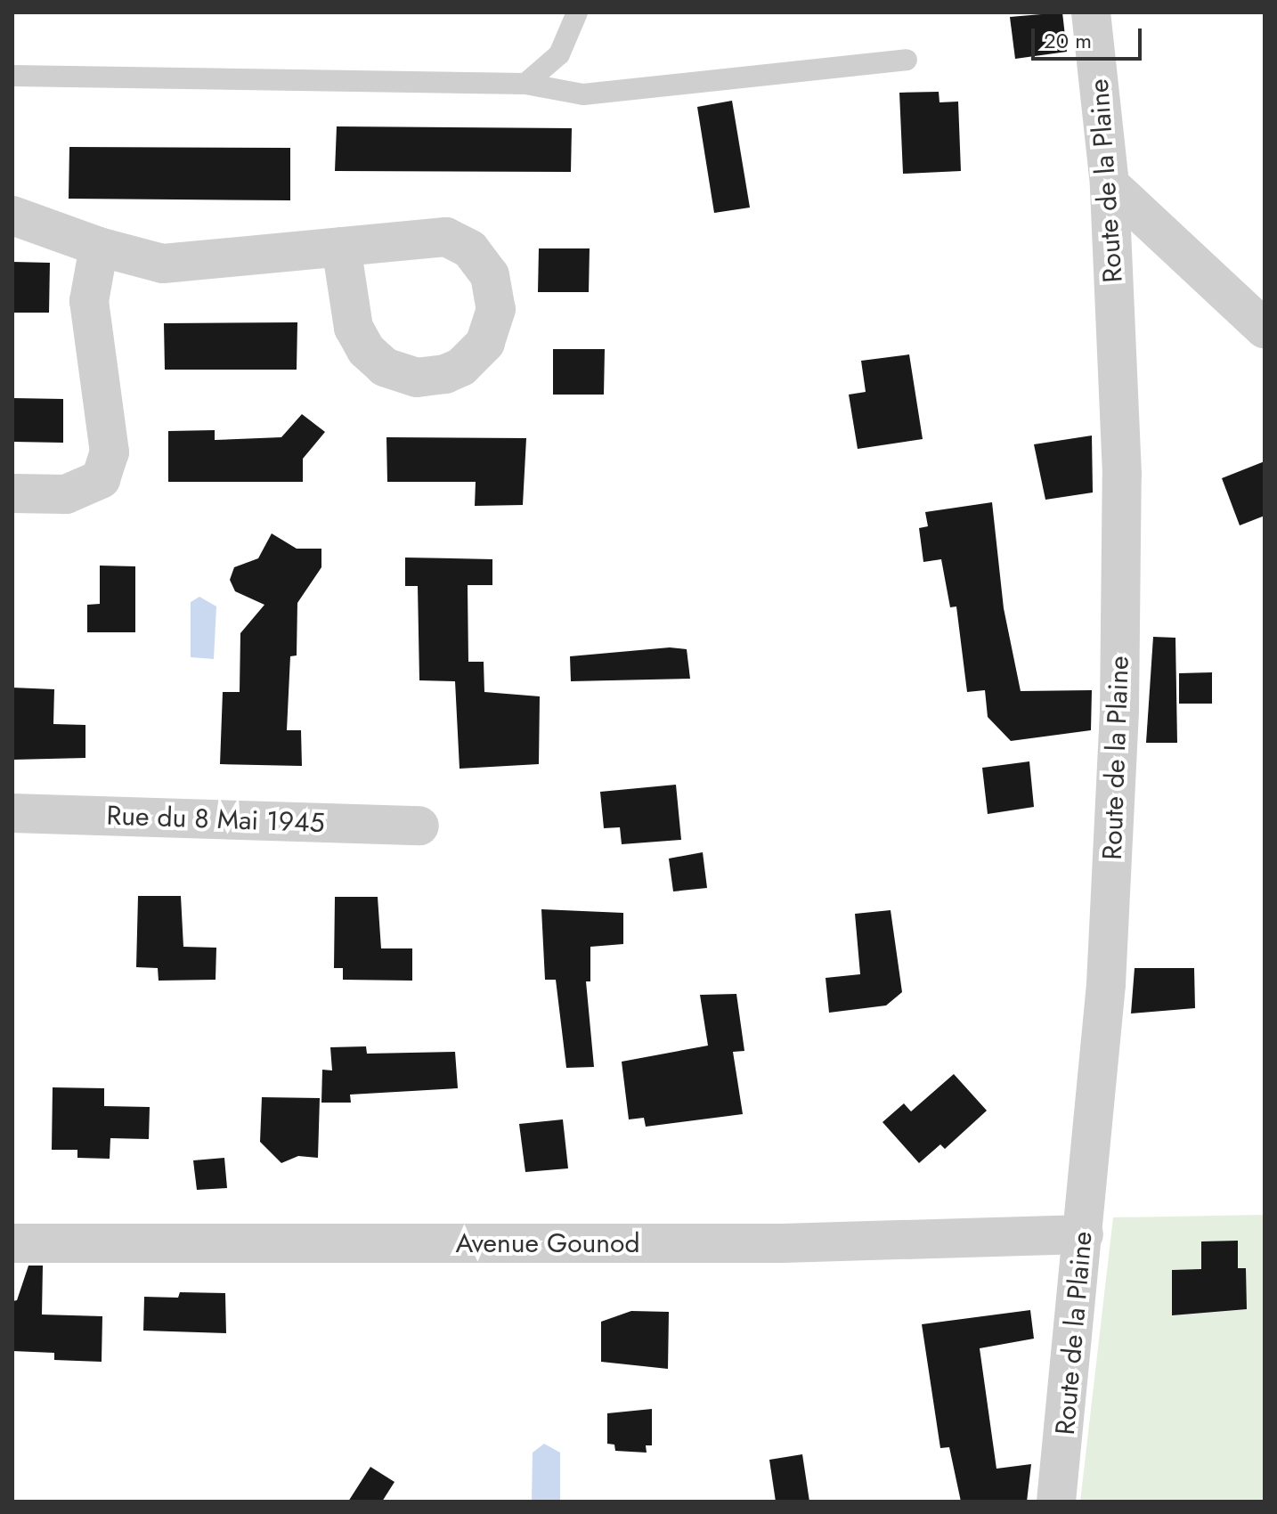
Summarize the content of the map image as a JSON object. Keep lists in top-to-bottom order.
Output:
{
  "streets": {
    "street": ["Route de la Plaine", "Rue du 8 Mai 1945", "Avenue Gounod"]
  },
  "crossings": [
    ["Route de la Plaine", "Avenue Gounod"]
  ],
  "scale_bar": "20 m"
}
